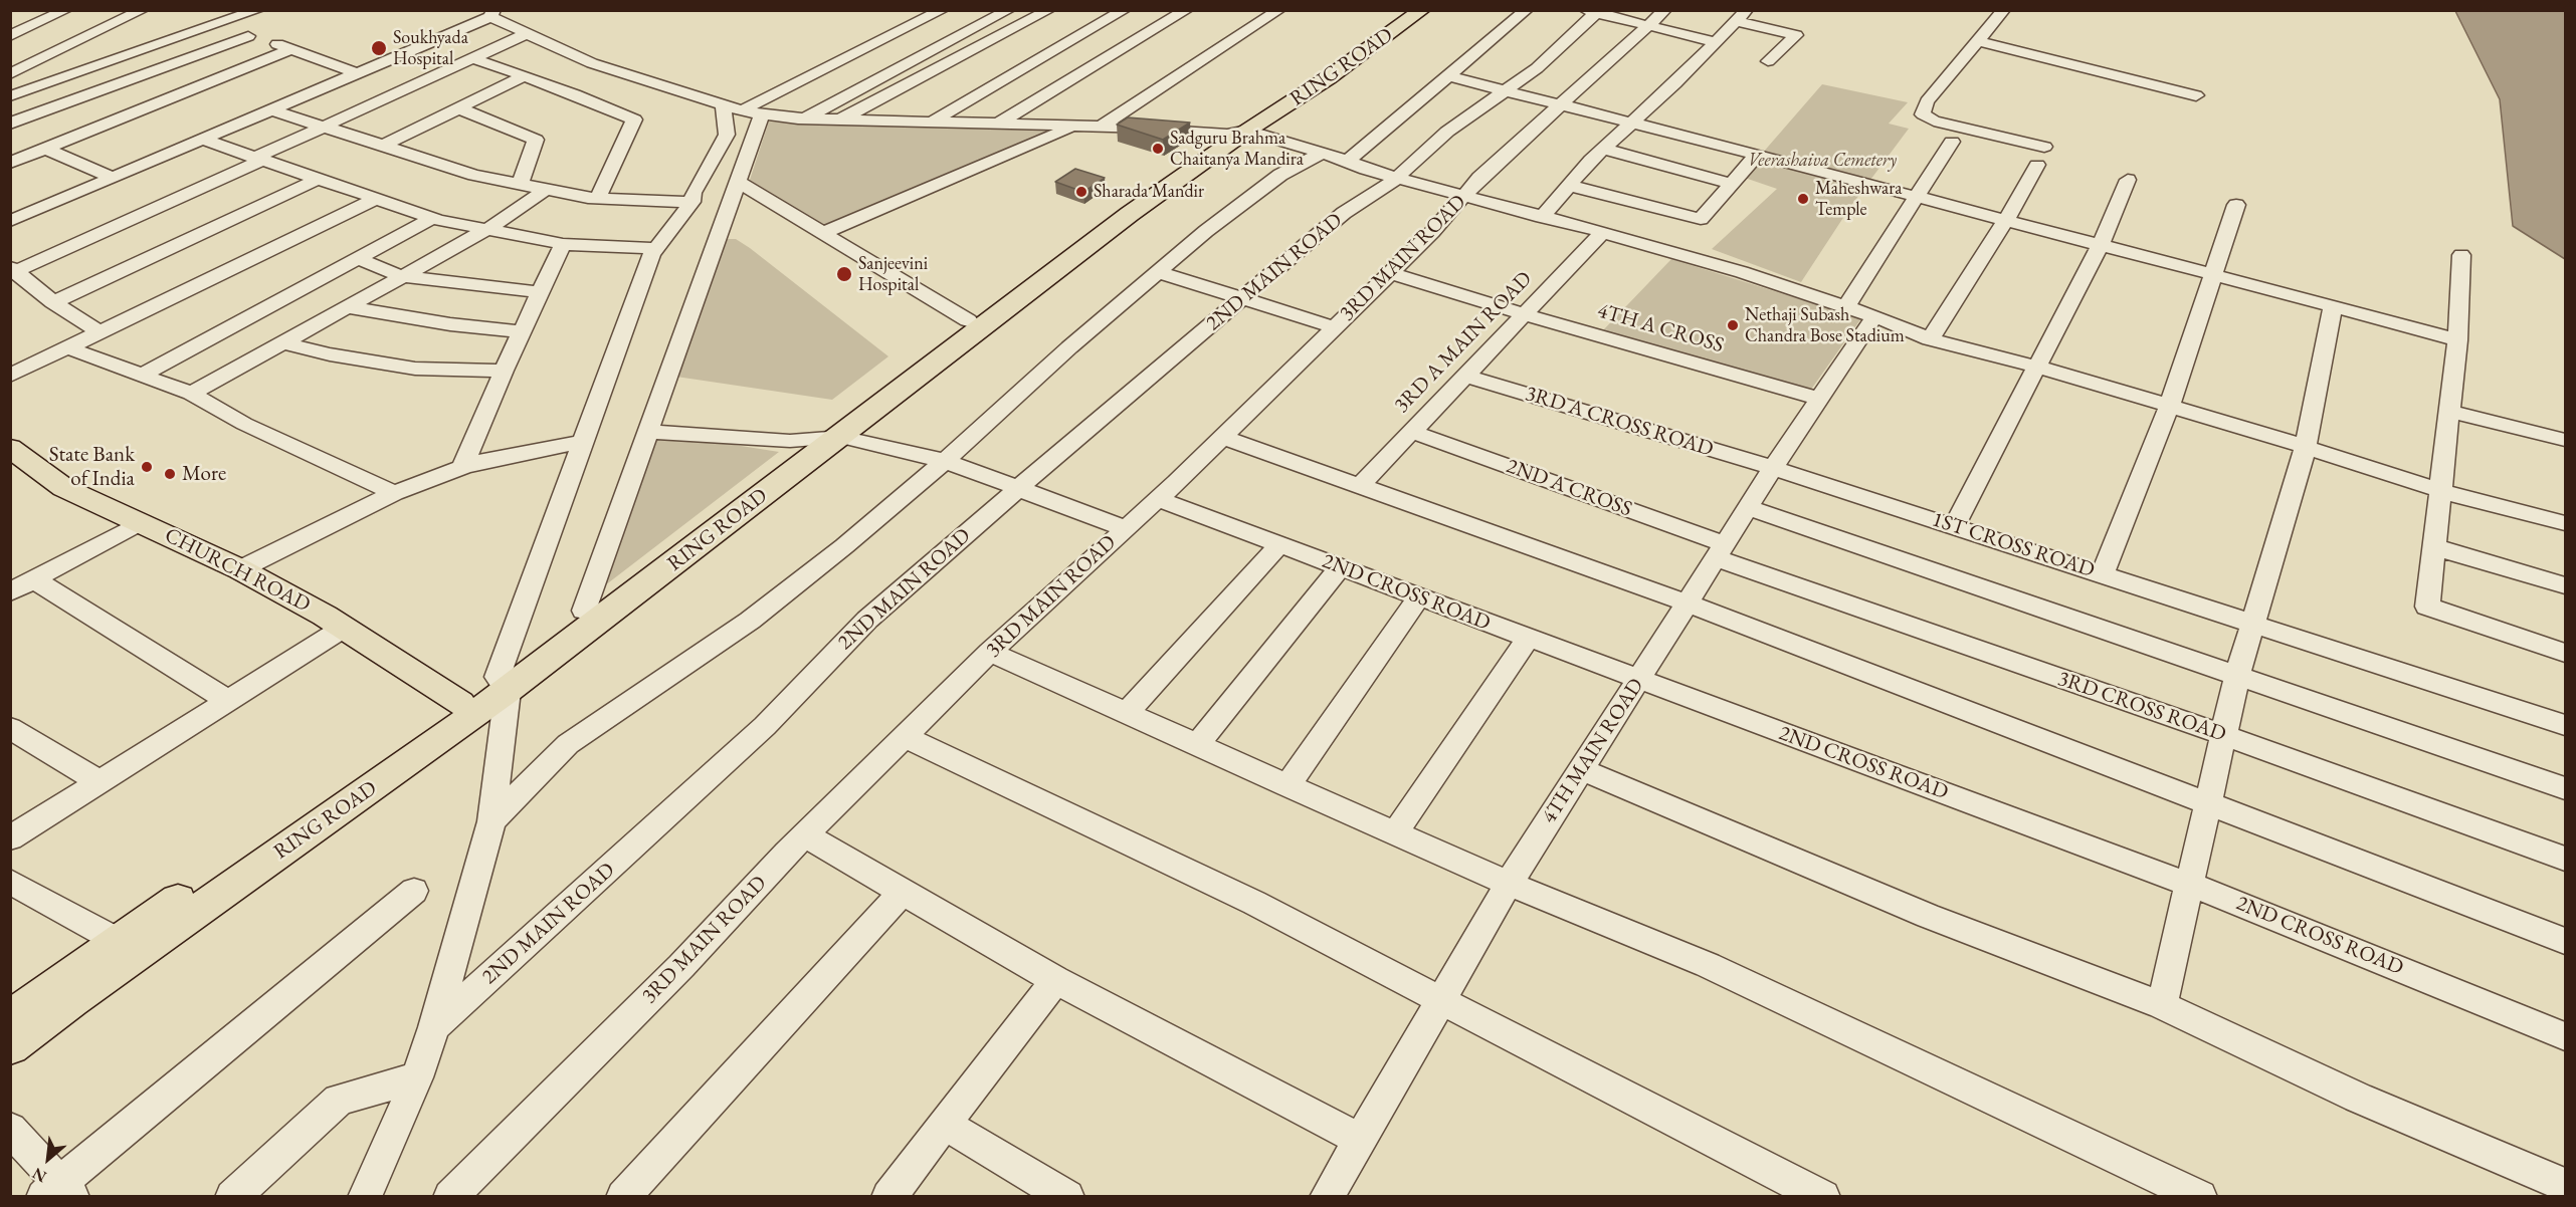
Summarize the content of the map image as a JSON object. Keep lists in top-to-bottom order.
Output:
{
  "streets": {
    "main road": ["RING ROAD", "CHURCH ROAD"],
    "street": [
      "3RD MAIN ROAD",
      "2ND MAIN ROAD",
      "4TH A CROSS",
      "3RD A MAIN ROAD",
      "3RD A CROSS ROAD",
      "2ND A CROSS",
      "1ST CROSS ROAD",
      "2ND CROSS ROAD",
      "3RD CROSS ROAD",
      "4TH MAIN ROAD"
    ]
  },
  "crossings": [
    ["RING ROAD", "CHURCH ROAD"],
    ["3RD MAIN ROAD", "4TH A CROSS"],
    ["3RD MAIN ROAD", "2ND CROSS ROAD"],
    ["4TH A CROSS", "3RD A MAIN ROAD"],
    ["4TH A CROSS", "4TH MAIN ROAD"],
    ["3RD A MAIN ROAD", "3RD A CROSS ROAD"],
    ["3RD A MAIN ROAD", "2ND A CROSS"],
    ["3RD A CROSS ROAD", "1ST CROSS ROAD"],
    ["3RD A CROSS ROAD", "4TH MAIN ROAD"],
    ["2ND A CROSS", "3RD CROSS ROAD"],
    ["2ND A CROSS", "4TH MAIN ROAD"],
    ["1ST CROSS ROAD", "4TH MAIN ROAD"],
    ["2ND CROSS ROAD", "4TH MAIN ROAD"],
    ["3RD CROSS ROAD", "4TH MAIN ROAD"]
  ],
  "parks": ["Veerashaiva Cemetery"],
  "places": [
    "Soukhyada Hospital",
    "Sadguru Brahma Chaitanya Mandira",
    "Sharada Mandir",
    "Maheshwara Temple",
    "Sanjeevini Hospital",
    "Nethaji Subash Chandra Bose Stadium",
    "State Bank of India",
    "More"
  ],
  "north": "bottom left"
}
